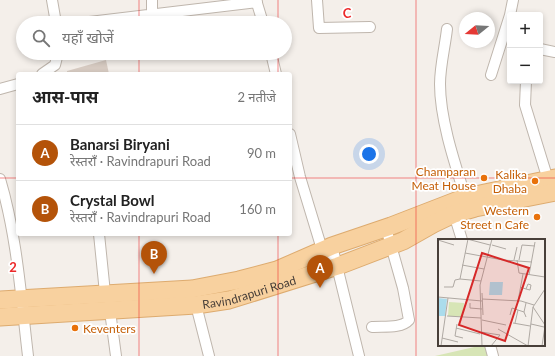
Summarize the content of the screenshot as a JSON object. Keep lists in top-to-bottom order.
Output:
{
  "streets": {
    "main road": ["Ravindrapuri Road"]
  },
  "places": [
    "Champaran Meat House",
    "Kalika Dhaba",
    "Western Street n Cafe",
    "Keventers"
  ],
  "north": "left",
  "page": {
    "map_buttons": ["+", "−"],
    "search": "यहाँ खोजें",
    "heading": ["आस-पास", "2 नतीजे"],
    "list": [
      {
        "mark": "A",
        "name": "Banarsi Biryani",
        "note": "रेस्तराँ · Ravindrapuri Road",
        "value": "90 m"
      },
      {
        "mark": "B",
        "name": "Crystal Bowl",
        "note": "रेस्तराँ · Ravindrapuri Road",
        "value": "160 m"
      }
    ],
    "pins": ["B", "A"]
  },
  "grid": {
    "columns": ["C"],
    "rows": ["2"]
  }
}
